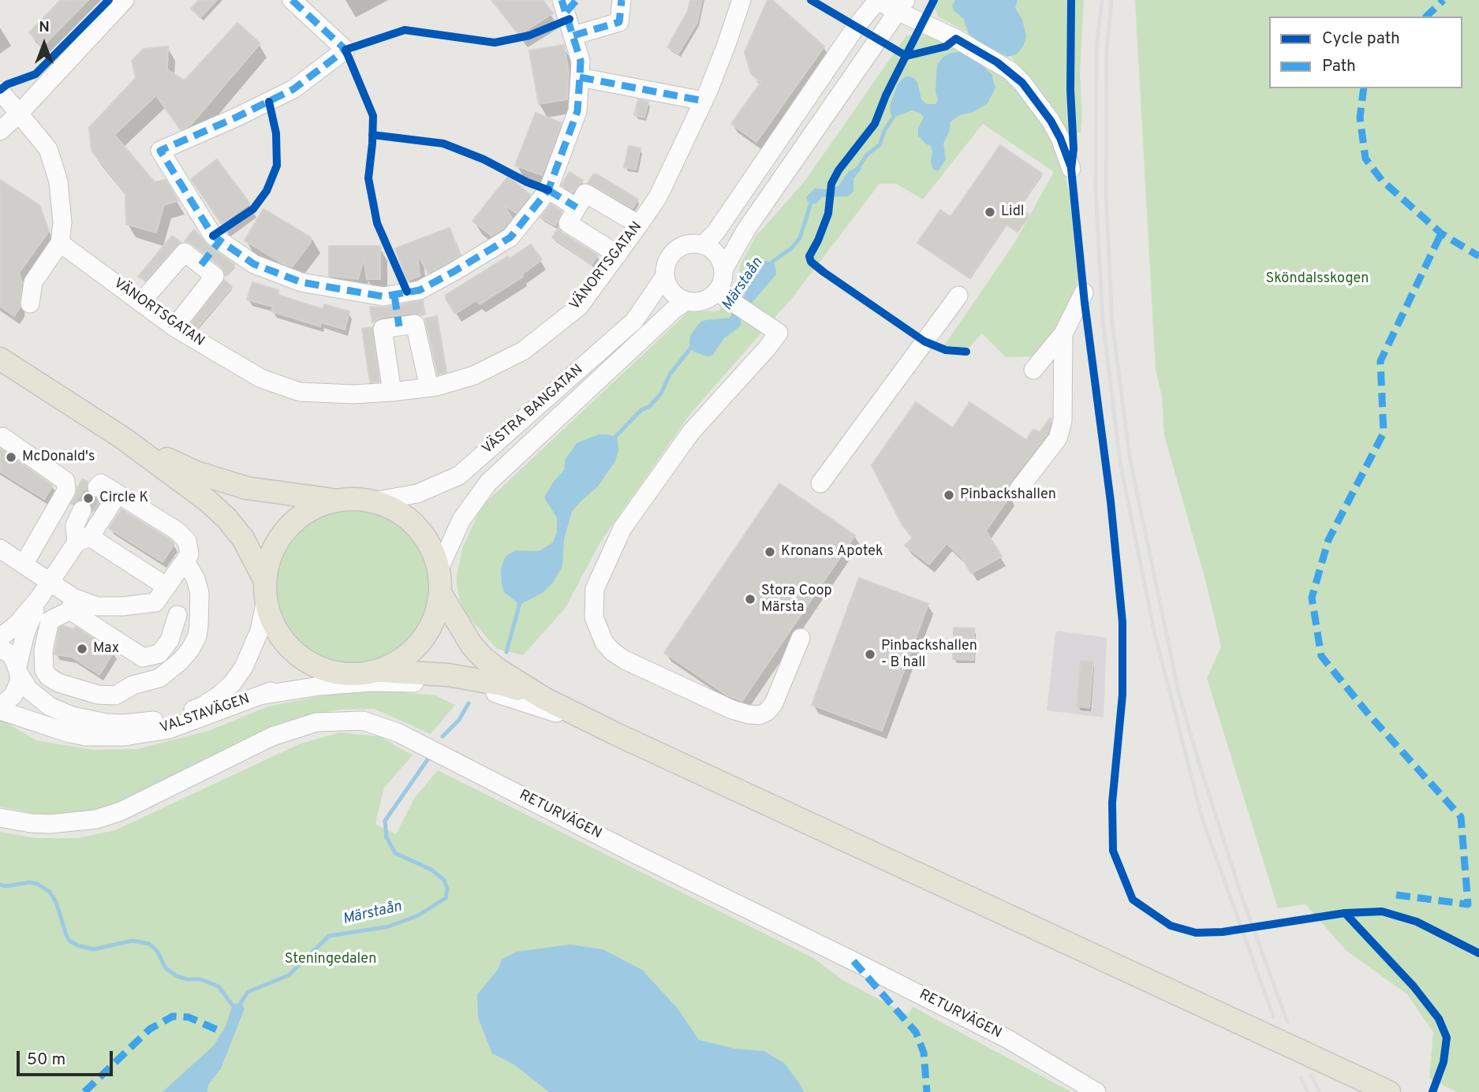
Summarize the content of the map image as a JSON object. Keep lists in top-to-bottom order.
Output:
{
  "streets": {
    "street": [
      "VÄNORTSGATAN",
      "VÄSTRA BANGATAN",
      "VALSTAVÄGEN",
      "RETURVÄGEN"
    ]
  },
  "crossings": [
    ["VÄSTRA BANGATAN", "VALSTAVÄGEN"]
  ],
  "water": ["Märstaån"],
  "parks": ["Sköndalsskogen", "Steningedalen"],
  "places": [
    "Lidl",
    "McDonald's",
    "Pinbackshallen",
    "Circle K",
    "Kronans Apotek",
    "Stora Coop Märsta",
    "Max",
    "Pinbackshallen - B hall"
  ],
  "legend": ["Cycle path", "Path"],
  "scale_bar": "50 m",
  "north": "top"
}
